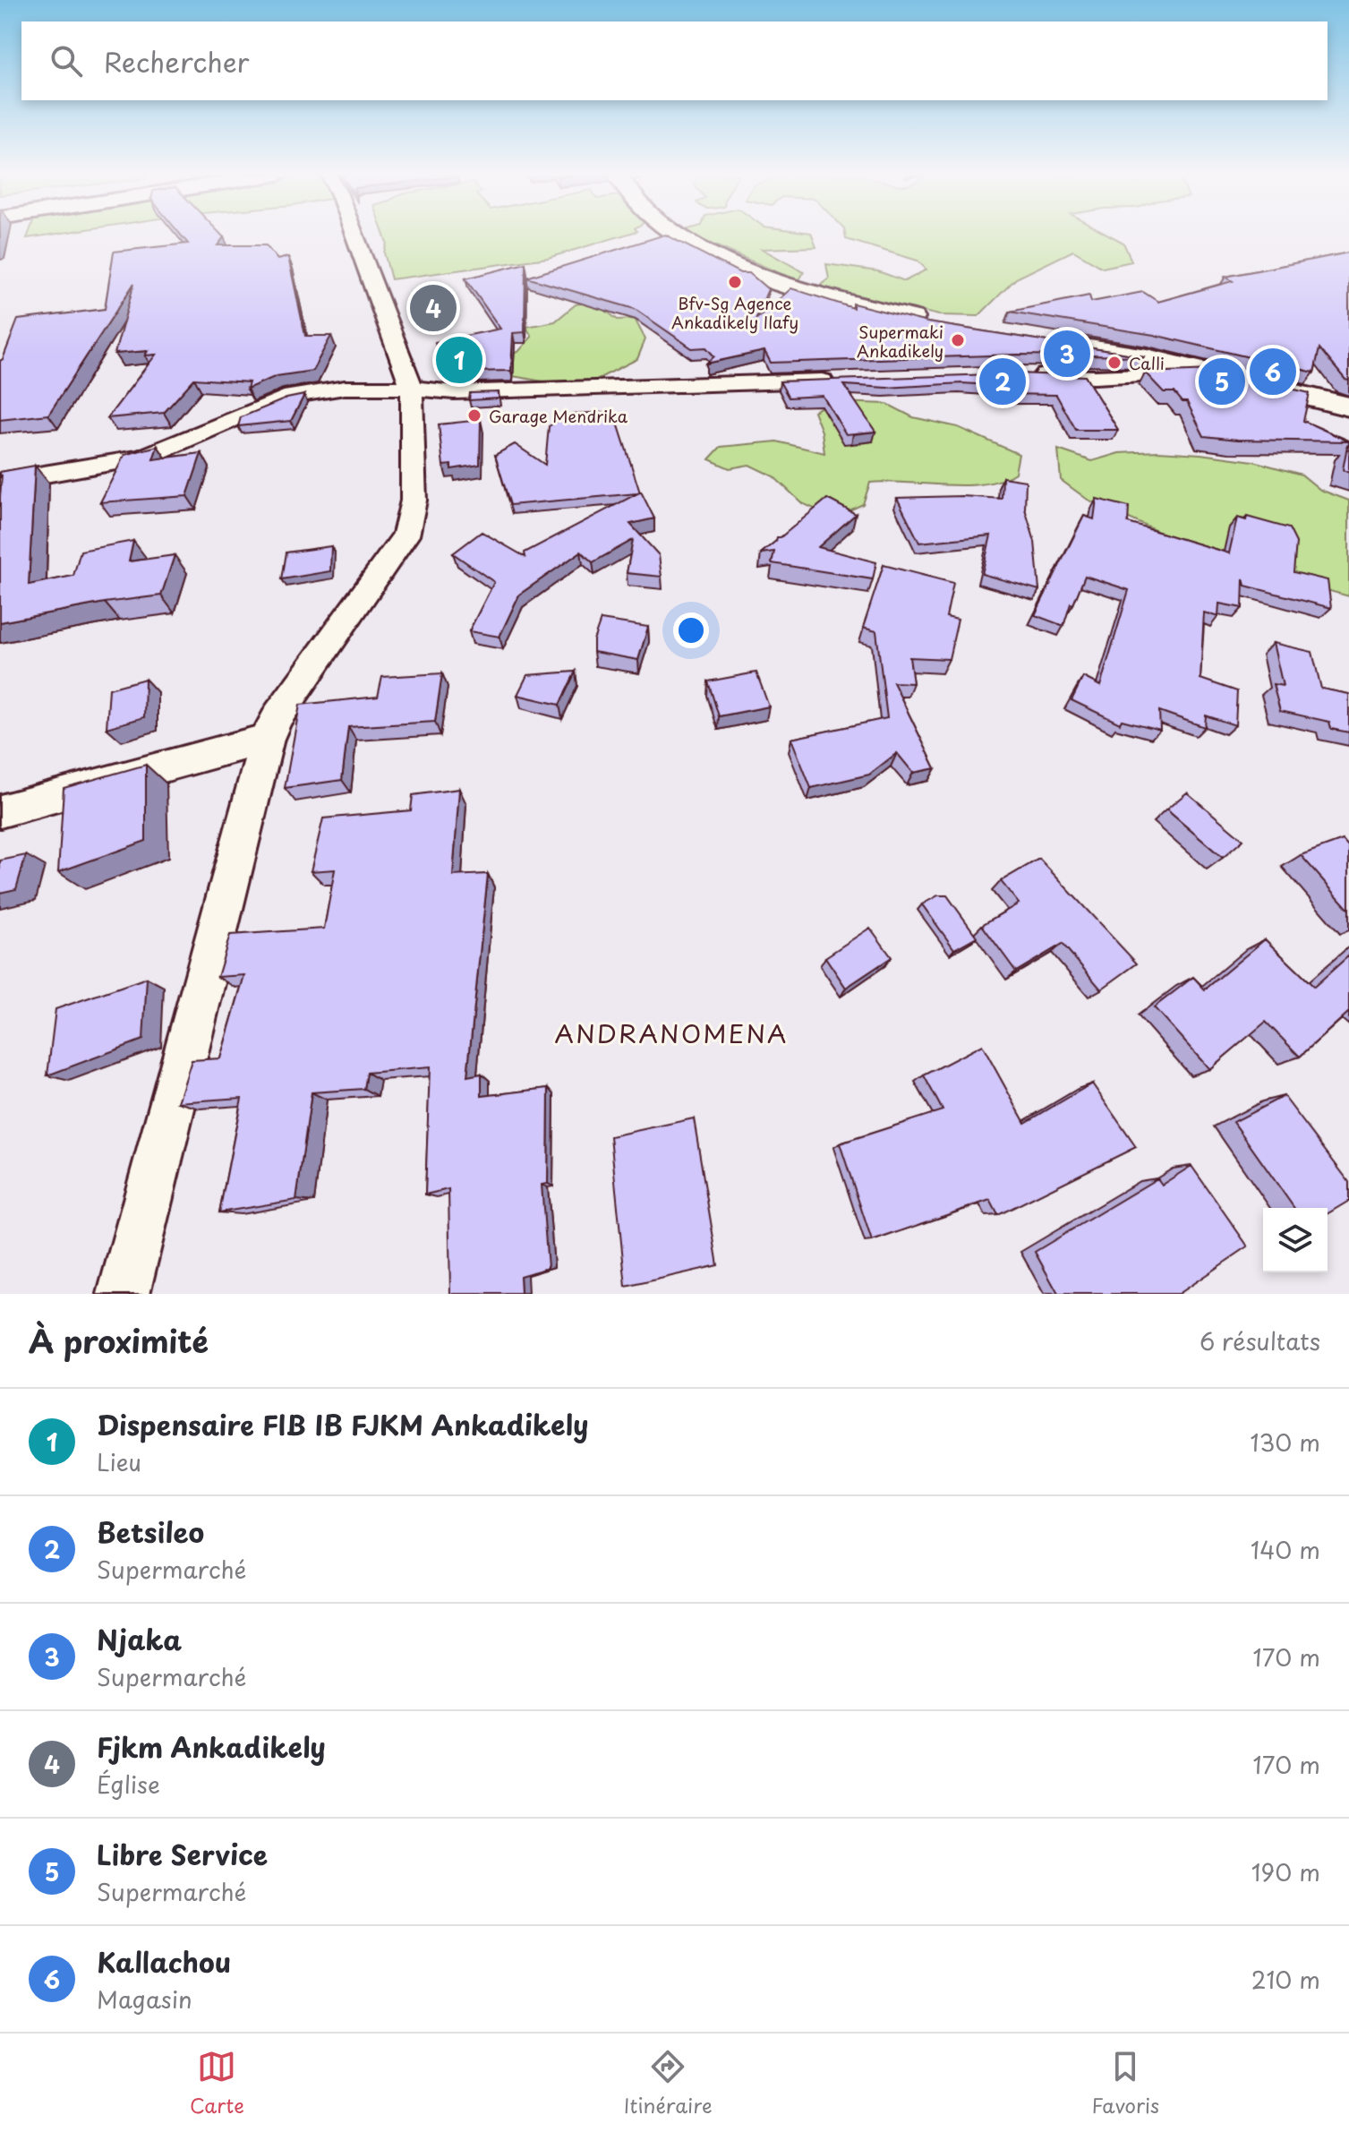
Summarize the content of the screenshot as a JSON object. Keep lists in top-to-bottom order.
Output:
{
  "districts": ["ANDRANOMENA"],
  "places": [
    "Bfv-Sg Agence Ankadikely Ilafy",
    "Supermaki Ankadikely",
    "Calli",
    "Garage Mendrika"
  ],
  "page": {
    "search": "Rechercher",
    "pins": [
      "4",
      "3",
      "1",
      "6",
      "2",
      "5"
    ],
    "heading": ["À proximité", "6 résultats"],
    "list": [
      {
        "mark": "1",
        "name": "Dispensaire FIB IB FJKM Ankadikely",
        "note": "Lieu",
        "value": "130 m"
      },
      {
        "mark": "2",
        "name": "Betsileo",
        "note": "Supermarché",
        "value": "140 m"
      },
      {
        "mark": "3",
        "name": "Njaka",
        "note": "Supermarché",
        "value": "170 m"
      },
      {
        "mark": "4",
        "name": "Fjkm Ankadikely",
        "note": "Église",
        "value": "170 m"
      },
      {
        "mark": "5",
        "name": "Libre Service",
        "note": "Supermarché",
        "value": "190 m"
      },
      {
        "mark": "6",
        "name": "Kallachou",
        "note": "Magasin",
        "value": "210 m"
      }
    ],
    "nav": ["Carte", "Itinéraire", "Favoris"]
  }
}
